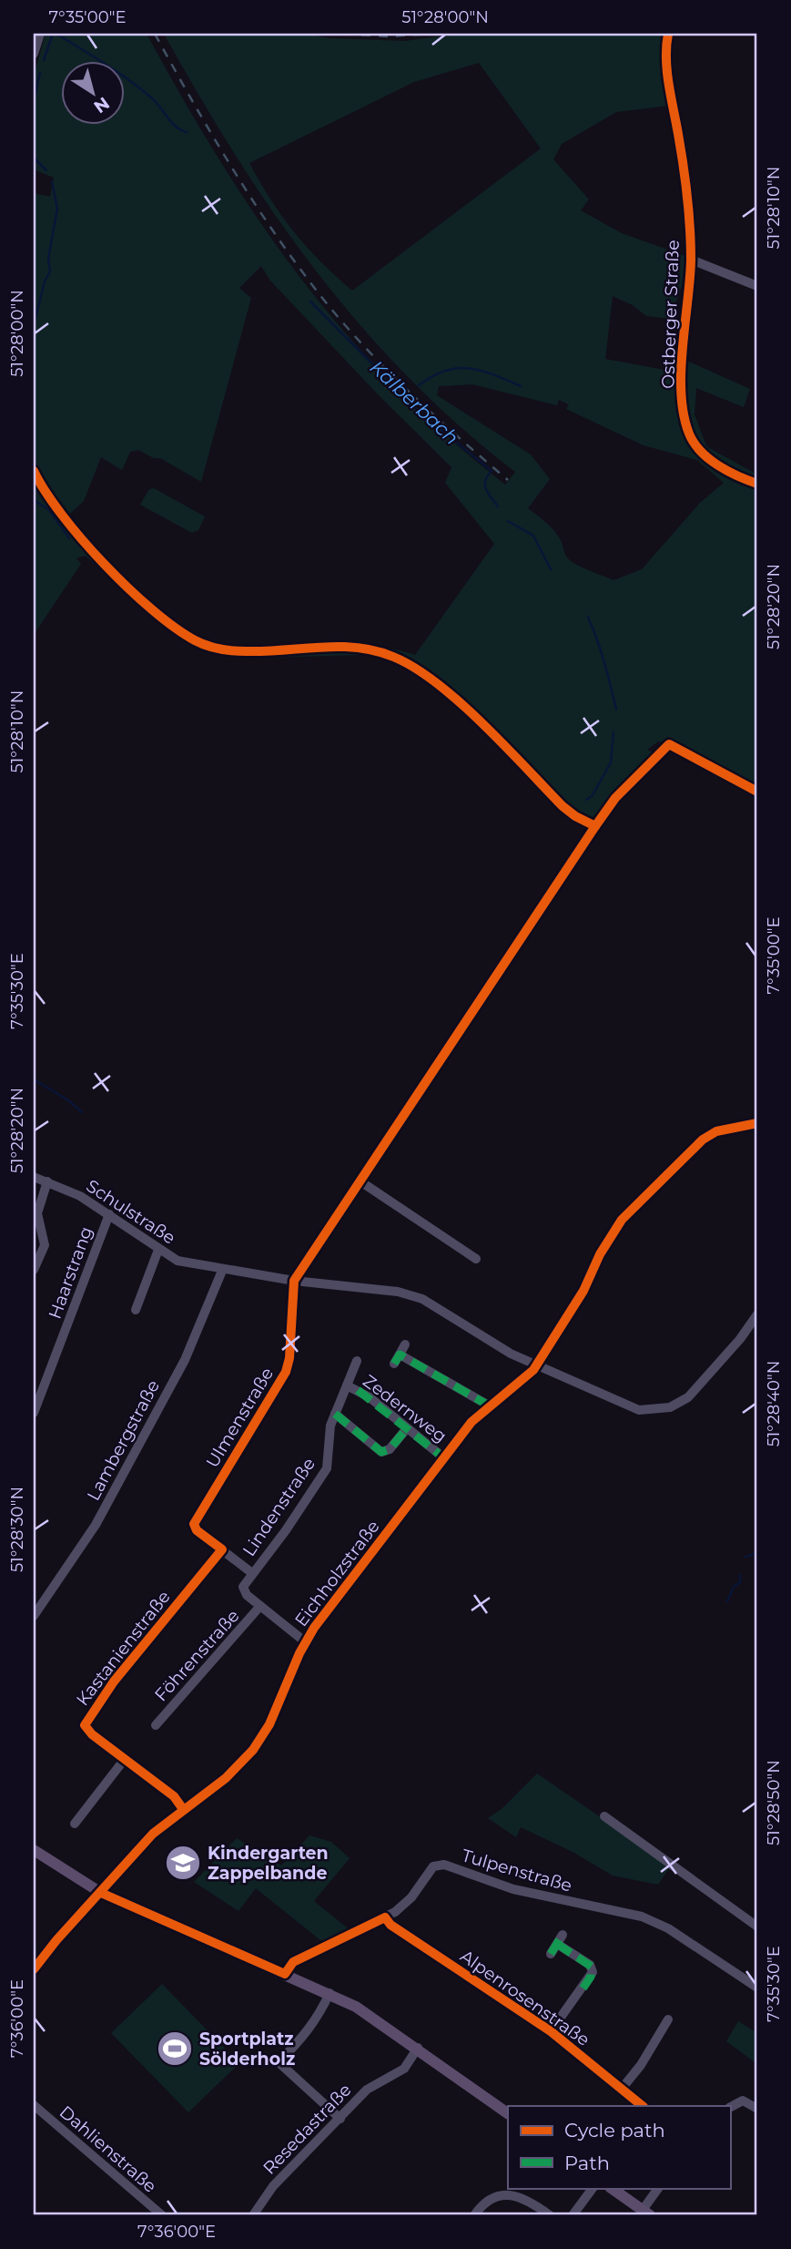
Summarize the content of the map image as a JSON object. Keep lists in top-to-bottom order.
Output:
{
  "streets": {
    "street": [
      "Ostberger Straße",
      "Schulstraße",
      "Haarstrang",
      "Zedernweg",
      "Ulmenstraße",
      "Lambergstraße",
      "Lindenstraße",
      "Eichholzstraße",
      "Kastanienstraße",
      "Föhrenstraße",
      "Tulpenstraße",
      "Alpenrosenstraße",
      "Resedastraße",
      "Dahlienstraße"
    ]
  },
  "crossings": [
    ["Schulstraße", "Haarstrang"],
    ["Schulstraße", "Ulmenstraße"],
    ["Schulstraße", "Lambergstraße"],
    ["Schulstraße", "Eichholzstraße"],
    ["Zedernweg", "Lindenstraße"],
    ["Zedernweg", "Eichholzstraße"],
    ["Ulmenstraße", "Lindenstraße"],
    ["Ulmenstraße", "Kastanienstraße"],
    ["Lindenstraße", "Eichholzstraße"],
    ["Lindenstraße", "Föhrenstraße"],
    ["Eichholzstraße", "Kastanienstraße"],
    ["Tulpenstraße", "Alpenrosenstraße"]
  ],
  "water": ["Kälberbach"],
  "places": {
    "school or university": ["Kindergarten Zappelbande"],
    "sports": ["Sportplatz Sölderholz"]
  },
  "legend": ["Cycle path", "Path"],
  "north": "bottom right",
  "coordinates": [
    "7°35'00\"E",
    "51°28'00\"N",
    "51°28'10\"N",
    "51°28'20\"N",
    "7°35'30\"E",
    "51°28'40\"N",
    "51°28'30\"N",
    "51°28'50\"N",
    "7°36'00\"E"
  ]
}
